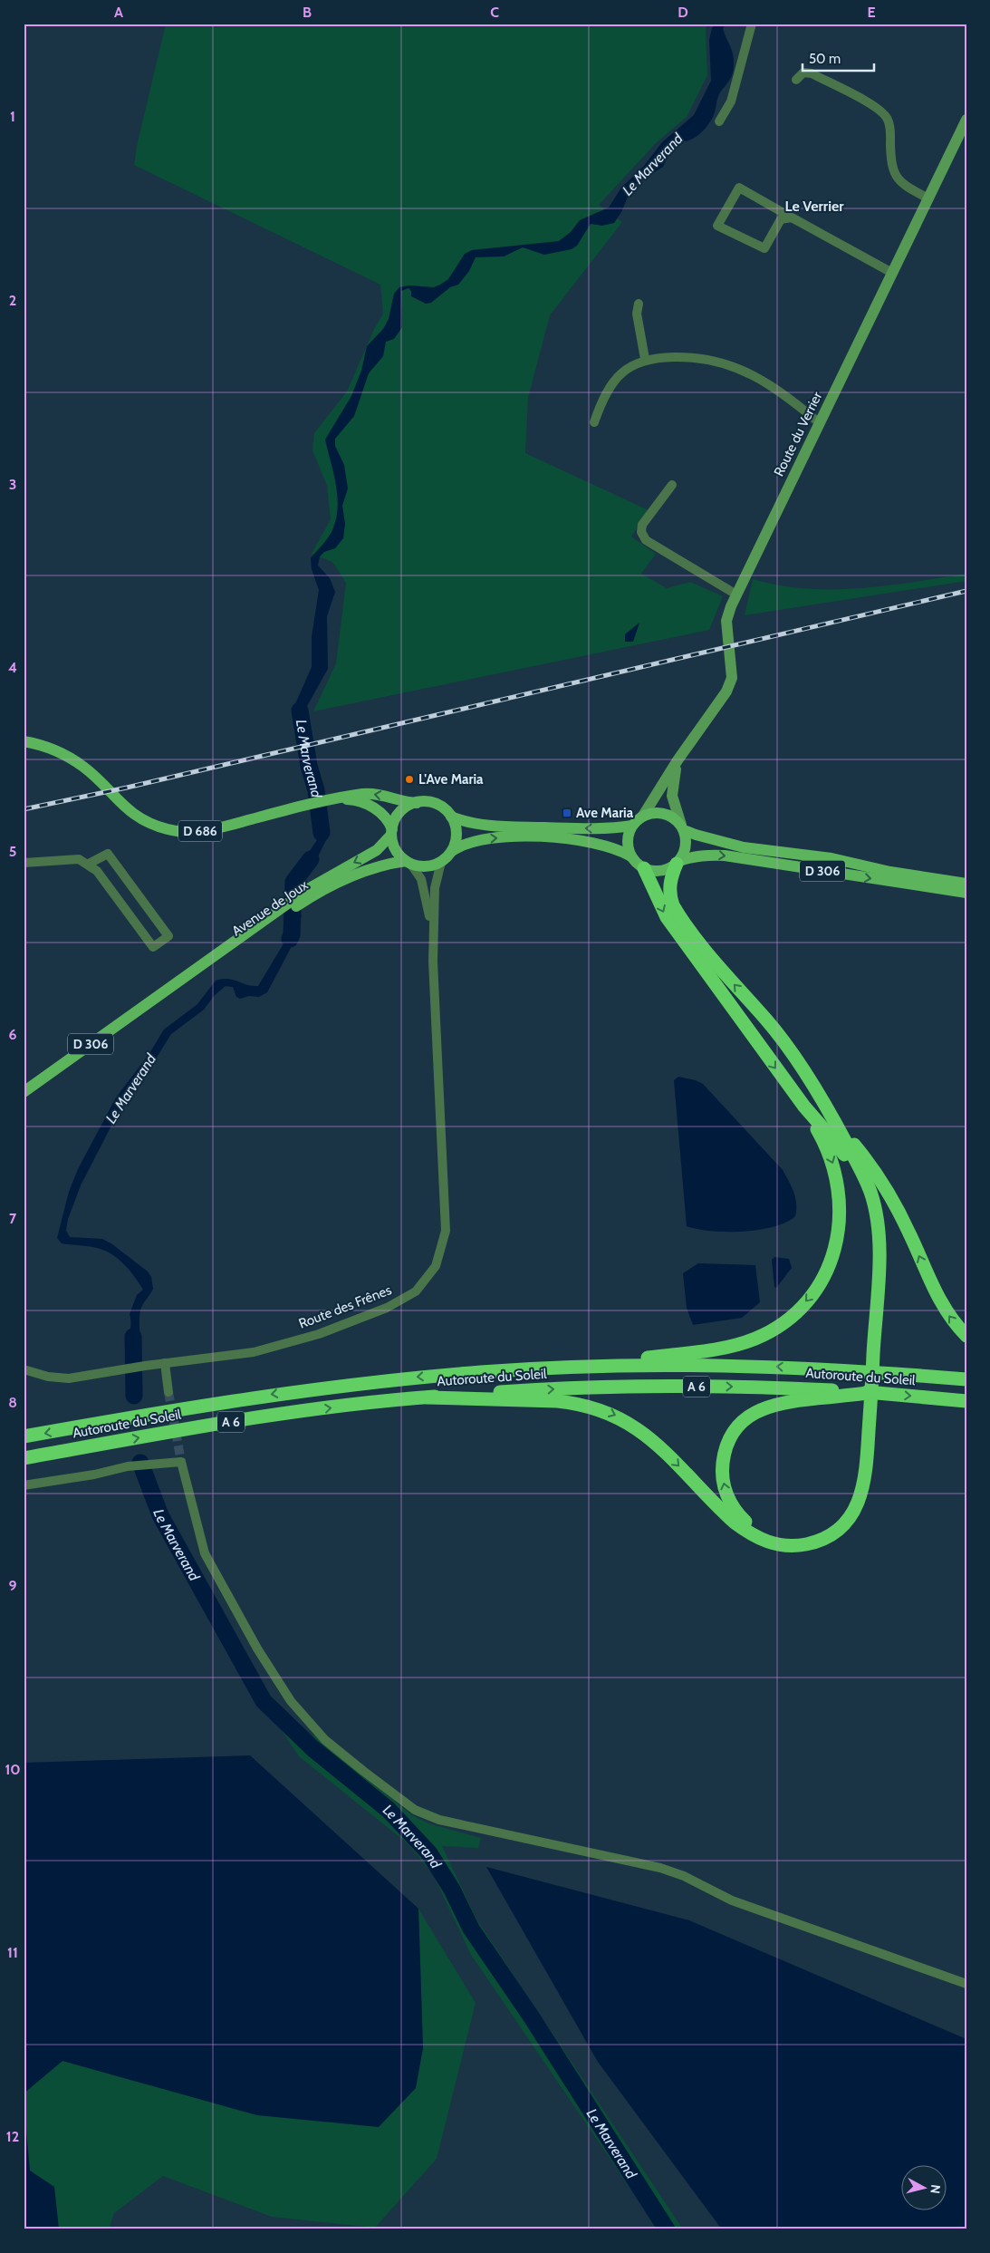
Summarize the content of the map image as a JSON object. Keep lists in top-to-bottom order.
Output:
{
  "streets": {
    "highway": ["Autoroute du Soleil", "A 6"],
    "main road": [
      "Route du Verrier",
      "D 686",
      "D 306",
      "Avenue de Joux"
    ],
    "street": ["Route des Frênes"]
  },
  "crossings": [
    ["Route du Verrier", "D 306"],
    ["D 686", "Avenue de Joux"],
    ["D 686", "Route des Frênes"],
    ["Avenue de Joux", "Route des Frênes"]
  ],
  "districts": ["Le Verrier"],
  "water": ["Le Marverand"],
  "places": {
    "other": ["L'Ave Maria"],
    "transit": ["Ave Maria"]
  },
  "scale_bar": "50 m",
  "north": "right",
  "grid": {
    "columns": [
      "A",
      "B",
      "C",
      "D",
      "E"
    ],
    "rows": [
      "1",
      "2",
      "3",
      "4",
      "5",
      "6",
      "7",
      "8",
      "9",
      "10",
      "11",
      "12"
    ]
  }
}
